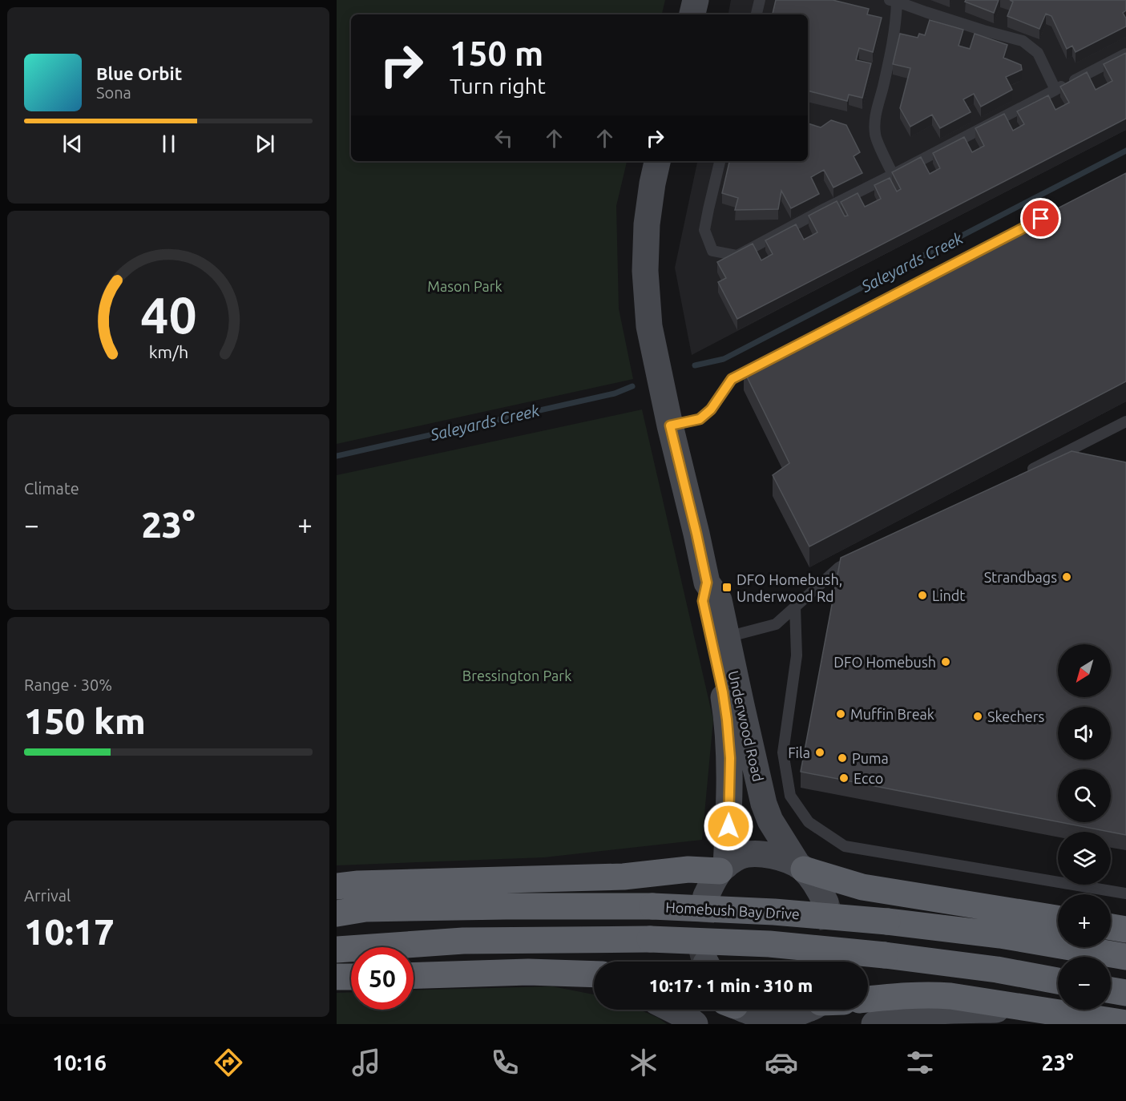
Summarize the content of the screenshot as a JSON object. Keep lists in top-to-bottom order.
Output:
{
  "streets": {
    "highway": ["Homebush Bay Drive"],
    "main road": ["Underwood Road"]
  },
  "water": ["Saleyards Creek"],
  "parks": ["Mason Park", "Bressington Park"],
  "places": {
    "other": [
      "Strandbags",
      "Lindt",
      "DFO Homebush",
      "Muffin Break",
      "Skechers",
      "Fila",
      "Puma",
      "Ecco"
    ],
    "transit": ["DFO Homebush, Underwood Rd"]
  },
  "north": "bottom left",
  "page": {
    "turn": ["150 m", "Turn right"],
    "song": ["Blue Orbit", "Sona"],
    "tile": [
      "Climate",
      ["Range · 30%", "150 km"],
      ["Arrival", "10:17"]
    ],
    "heat": ["−", "23°", "+"],
    "map_buttons": ["+", "−"],
    "limit": "50",
    "trip": "10:17 · 1 min · 310 m",
    "tabs": ["10:16", "23°"],
    "gauge": ["40", "km/h"]
  }
}
